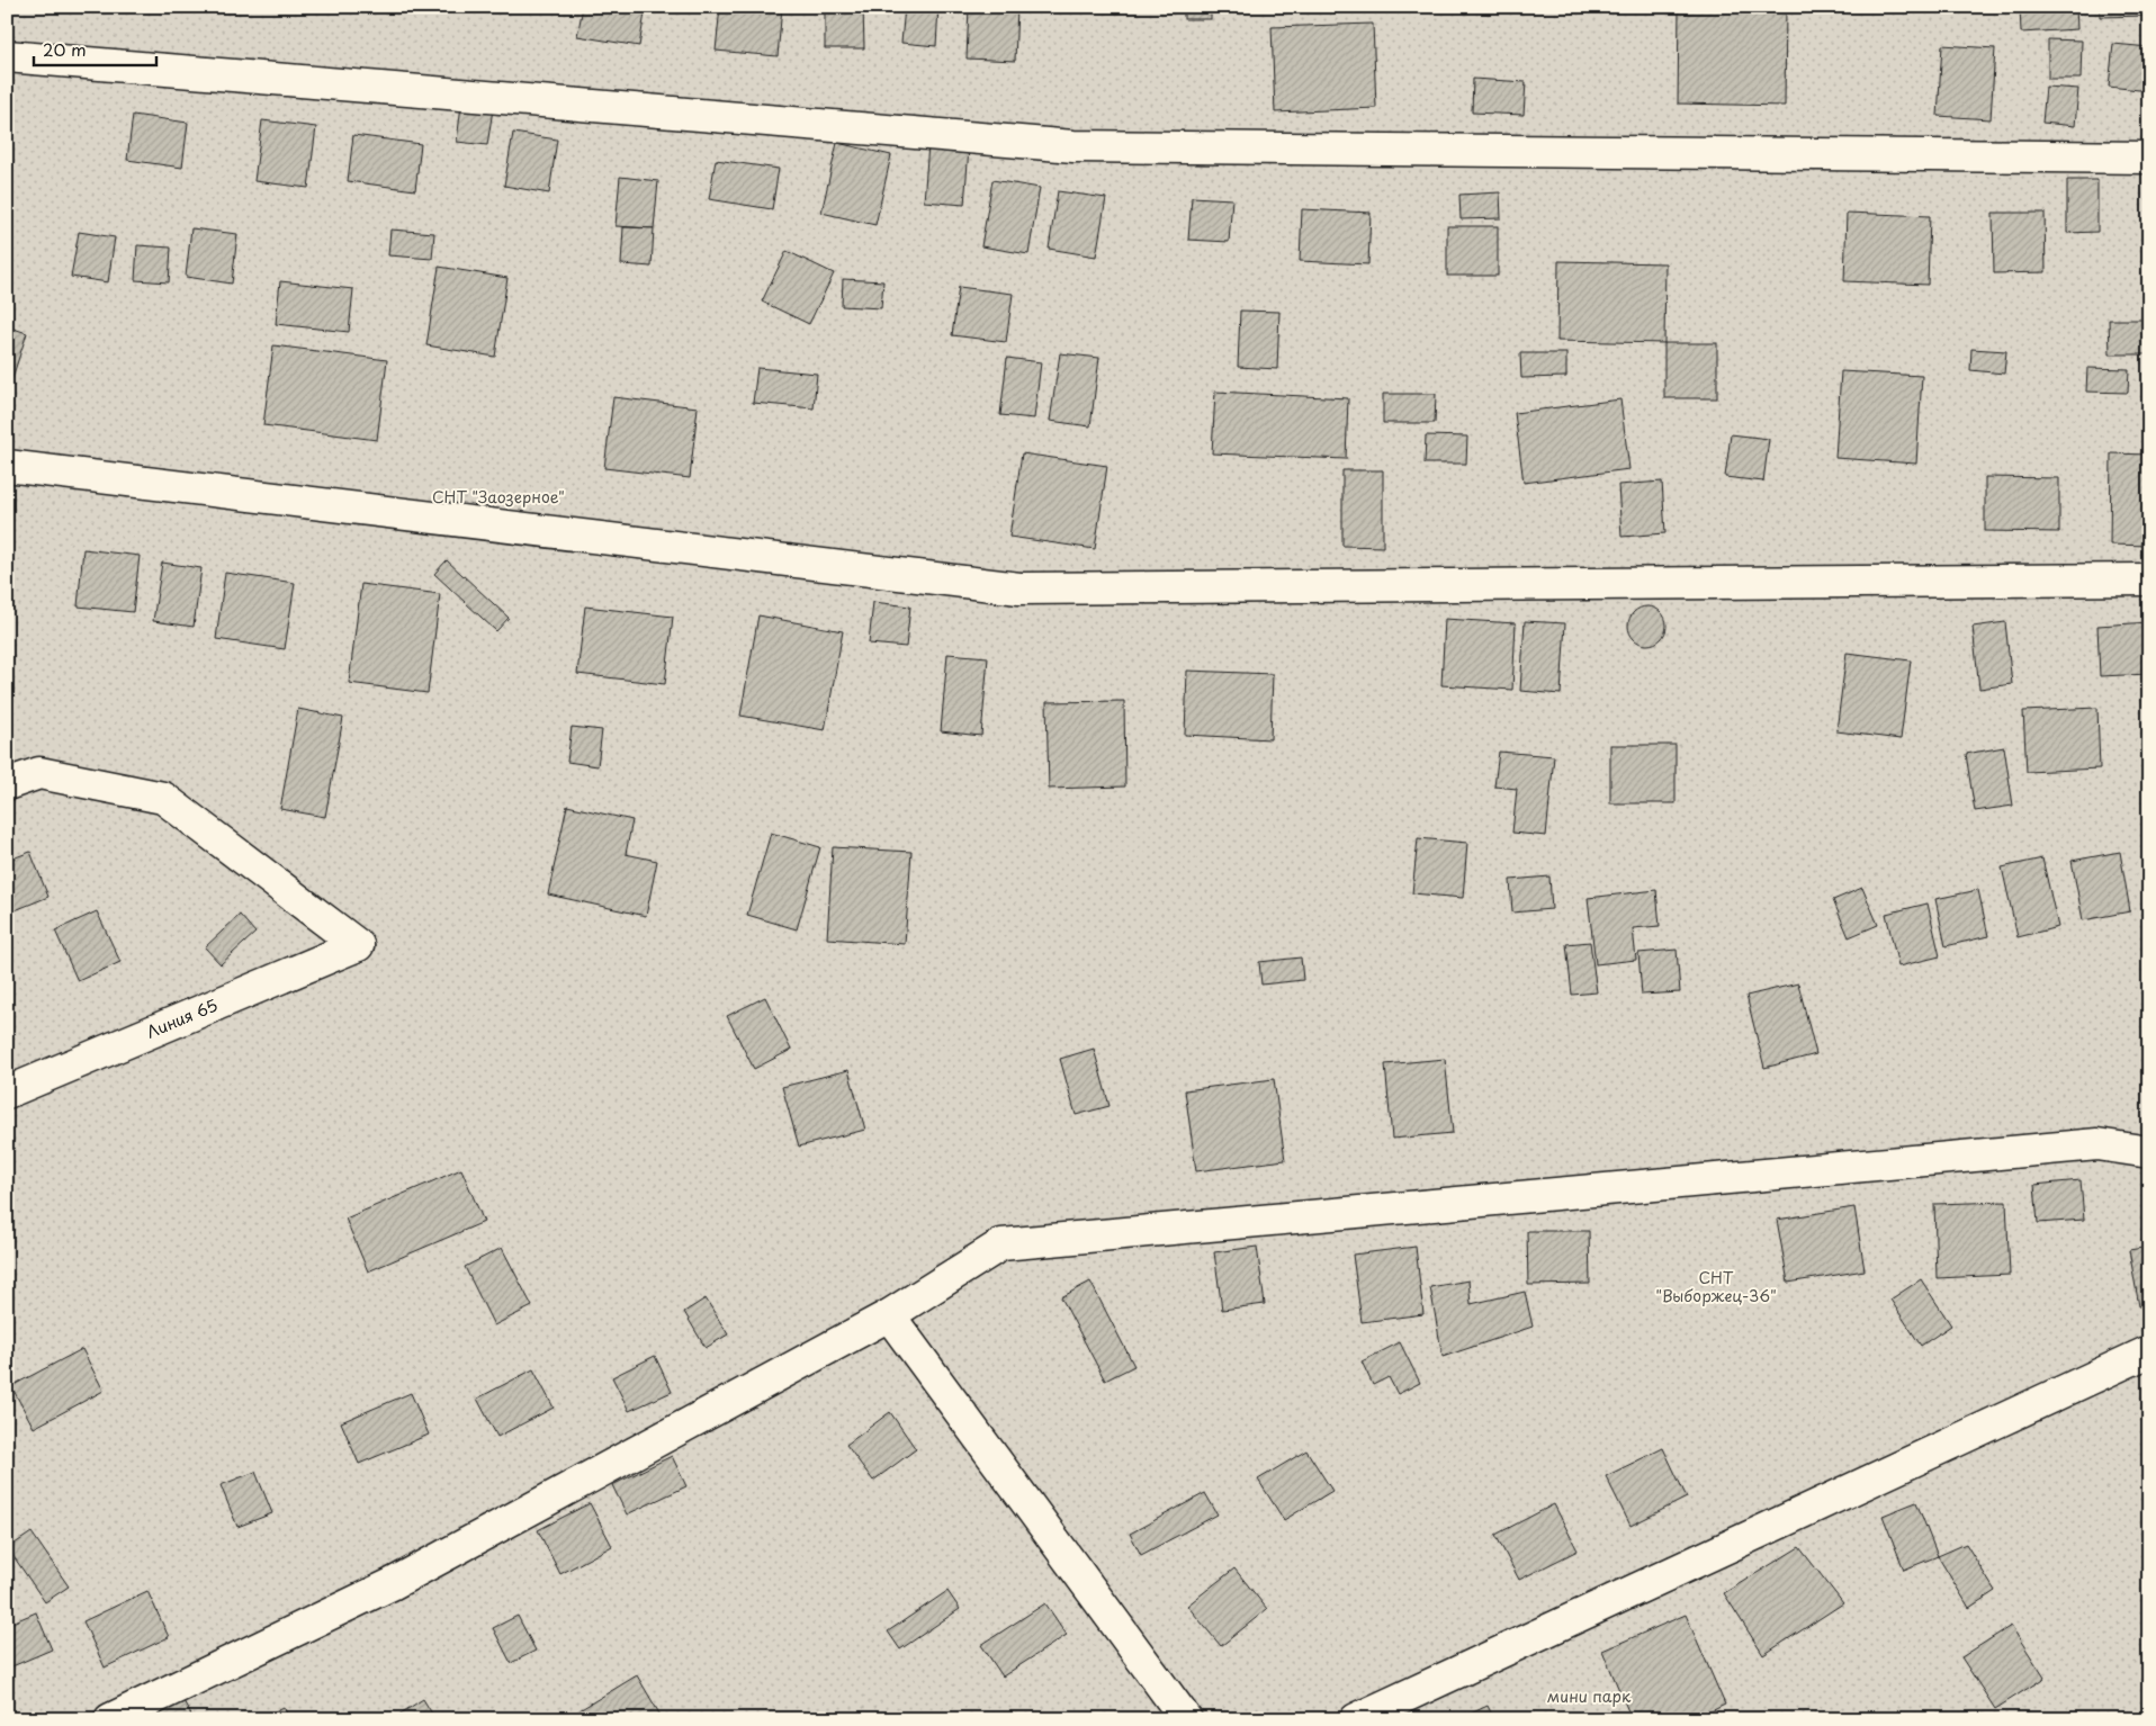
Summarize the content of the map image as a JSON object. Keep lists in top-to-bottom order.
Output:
{
  "streets": {
    "street": ["Линия 65"]
  },
  "parks": ["СНТ \"Заозерное\"", "СНТ \"Выборжец-36\"", "мини парк"],
  "scale_bar": "20 m"
}
